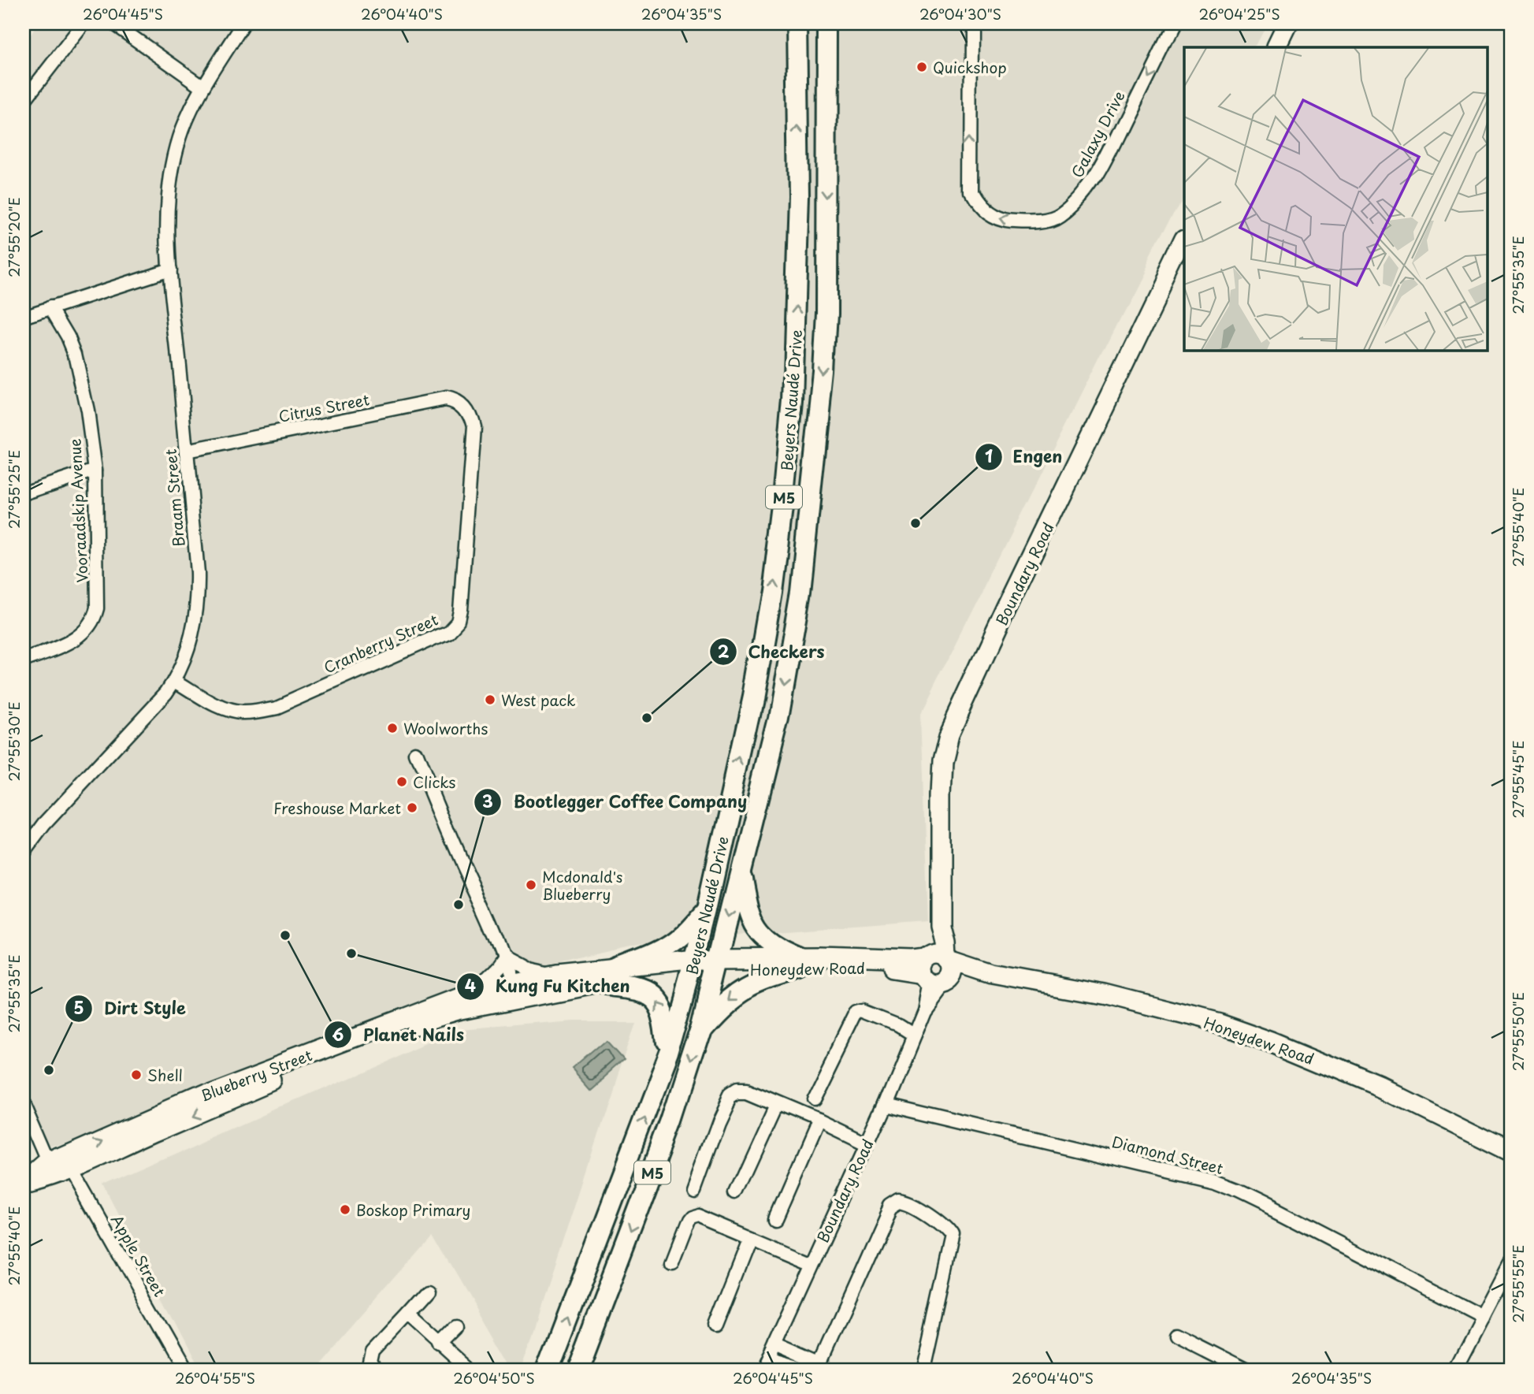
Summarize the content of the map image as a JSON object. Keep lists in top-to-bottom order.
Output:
{
  "streets": {
    "main road": ["Beyers Naudé Drive", "M5"],
    "street": [
      "Galaxy Drive",
      "Citrus Street",
      "Braam Street",
      "Vooraadskip Avenue",
      "Boundary Road",
      "Cranberry Street",
      "Honeydew Road",
      "Blueberry Street",
      "Diamond Street",
      "Apple Street"
    ]
  },
  "crossings": [
    ["Beyers Naudé Drive", "Honeydew Road"],
    ["Beyers Naudé Drive", "Blueberry Street"],
    ["Citrus Street", "Braam Street"],
    ["Citrus Street", "Cranberry Street"],
    ["Braam Street", "Cranberry Street"],
    ["Boundary Road", "Honeydew Road"],
    ["Boundary Road", "Diamond Street"],
    ["Honeydew Road", "Blueberry Street"],
    ["Blueberry Street", "Apple Street"]
  ],
  "places": [
    "Quickshop",
    "Engen",
    "West pack",
    "Checkers",
    "Woolworths",
    "Clicks",
    "Freshouse Market",
    "Mcdonald's Blueberry",
    "Bootlegger Coffee Company",
    "Planet Nails",
    "Kung Fu Kitchen",
    "Dirt Style",
    "Shell",
    "Boskop Primary"
  ],
  "coordinates": [
    "26°04'45\"S",
    "26°04'40\"S",
    "26°04'35\"S",
    "26°04'30\"S",
    "26°04'25\"S",
    "27°55'20\"E",
    "27°55'35\"E",
    "27°55'25\"E",
    "27°55'40\"E",
    "27°55'30\"E",
    "27°55'45\"E",
    "27°55'50\"E",
    "27°55'55\"E",
    "26°04'55\"S",
    "26°04'50\"S"
  ]
}
